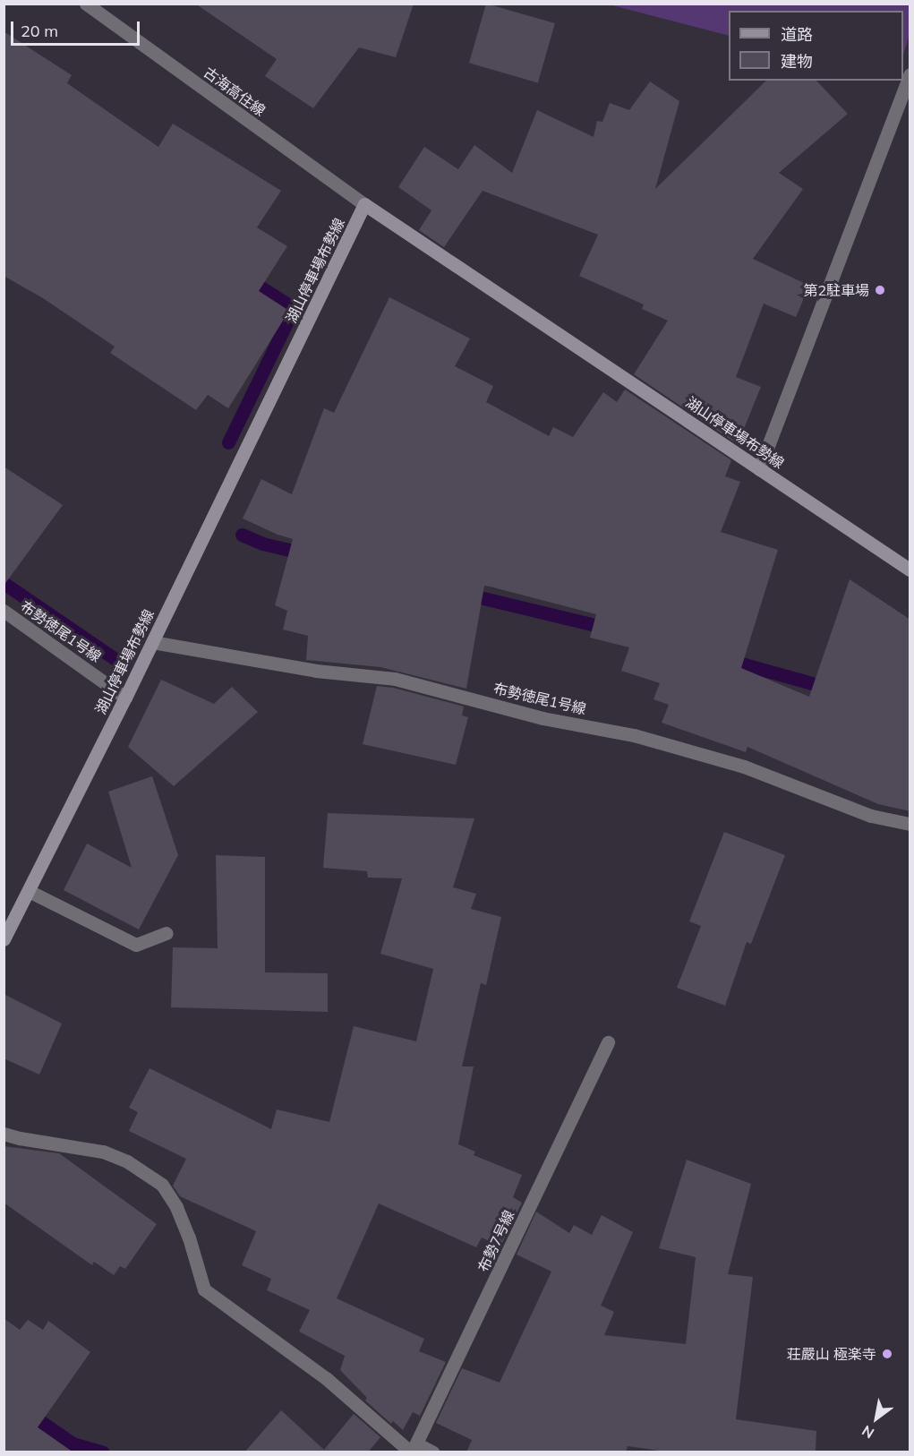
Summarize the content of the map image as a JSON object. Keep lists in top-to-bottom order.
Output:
{
  "streets": {
    "main road": ["湖山停車場布勢線"],
    "street": ["古海高住線", "布勢徳尾1号線", "布勢7号線"]
  },
  "crossings": [
    ["古海高住線", "湖山停車場布勢線"],
    ["湖山停車場布勢線", "布勢徳尾1号線"]
  ],
  "places": ["第2駐車場", "荘嚴山 極楽寺"],
  "legend": ["道路", "建物"],
  "scale_bar": "20 m",
  "north": "bottom left"
}
